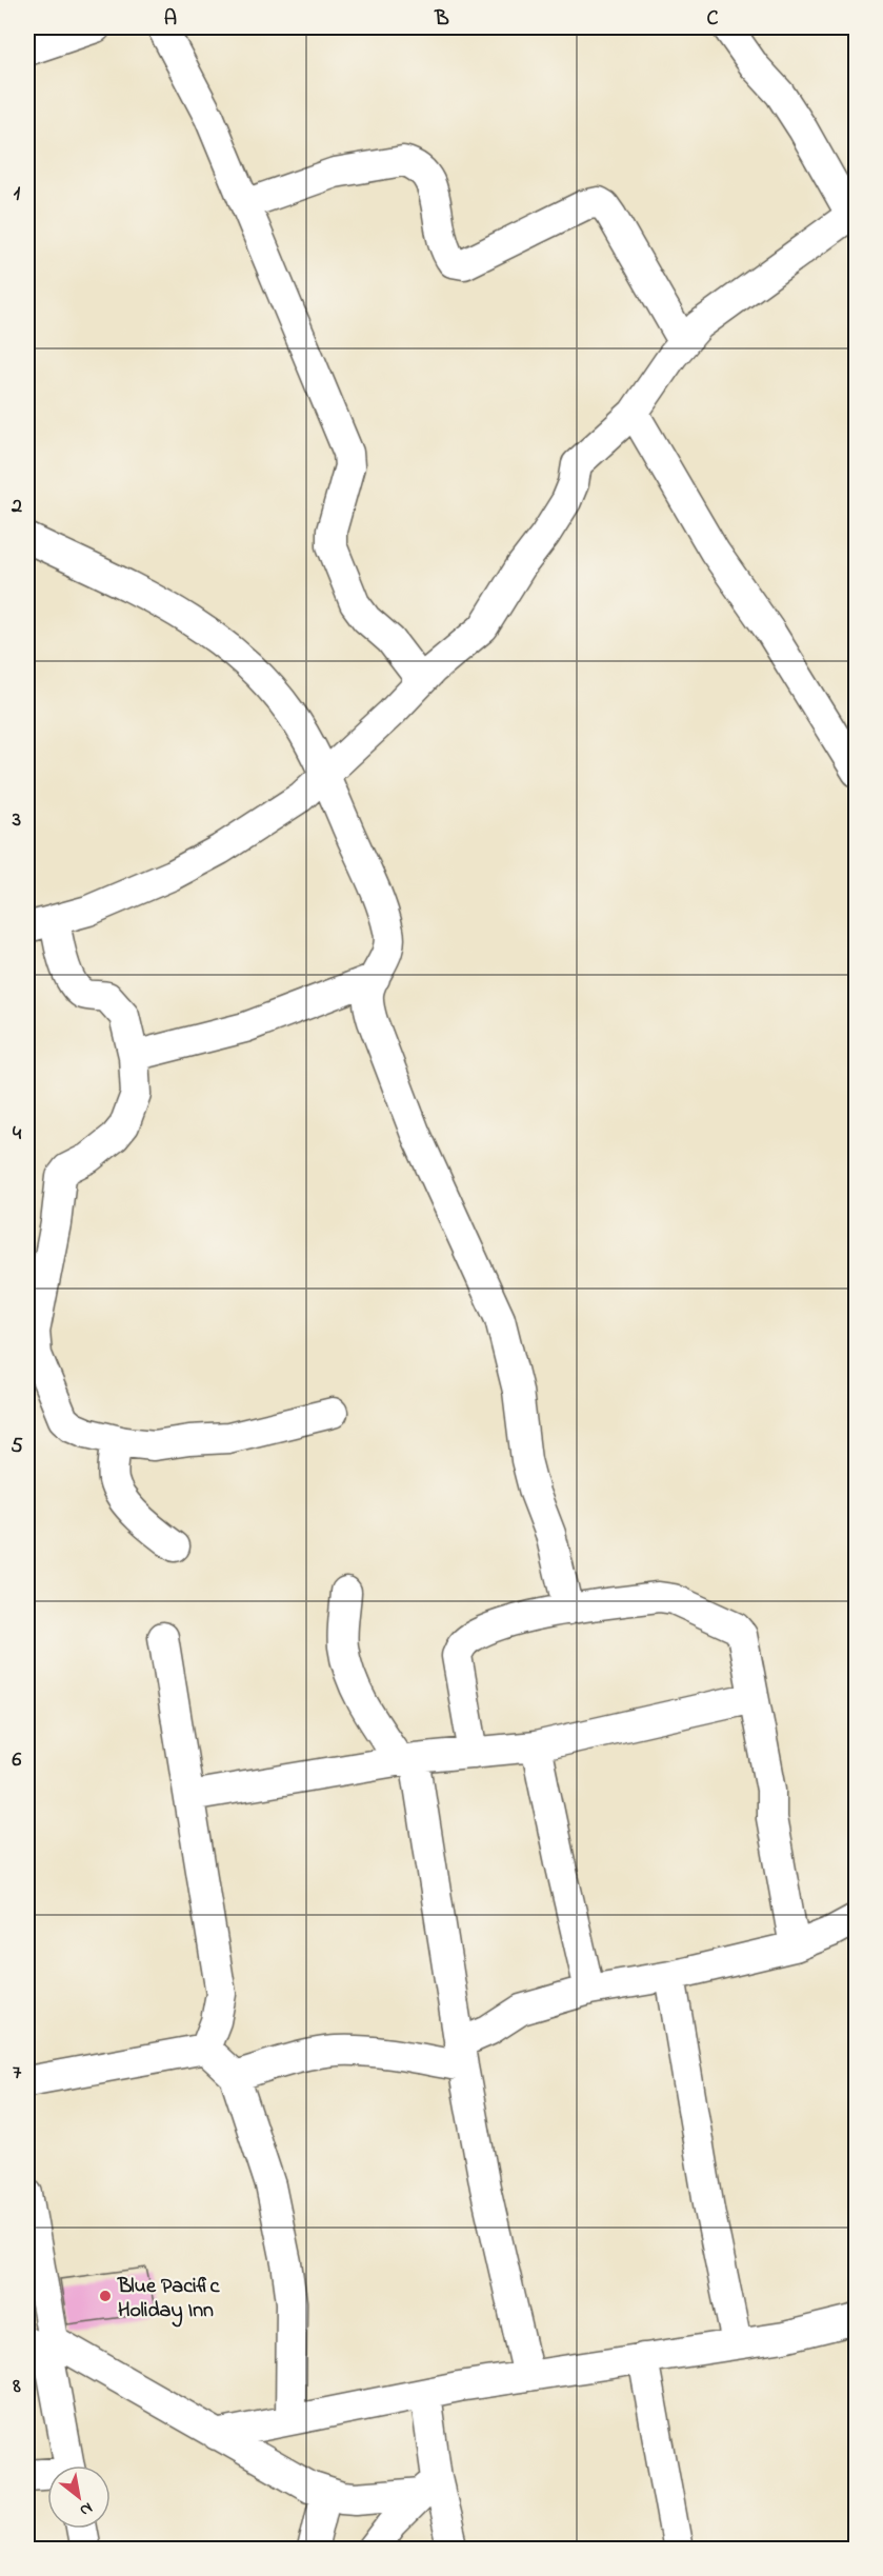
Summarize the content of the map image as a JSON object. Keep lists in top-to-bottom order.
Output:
{
  "places": ["Blue Pacific Holiday Inn"],
  "north": "bottom right",
  "grid": {
    "columns": ["A", "B", "C"],
    "rows": [
      "1",
      "2",
      "3",
      "4",
      "5",
      "6",
      "7",
      "8"
    ]
  }
}
